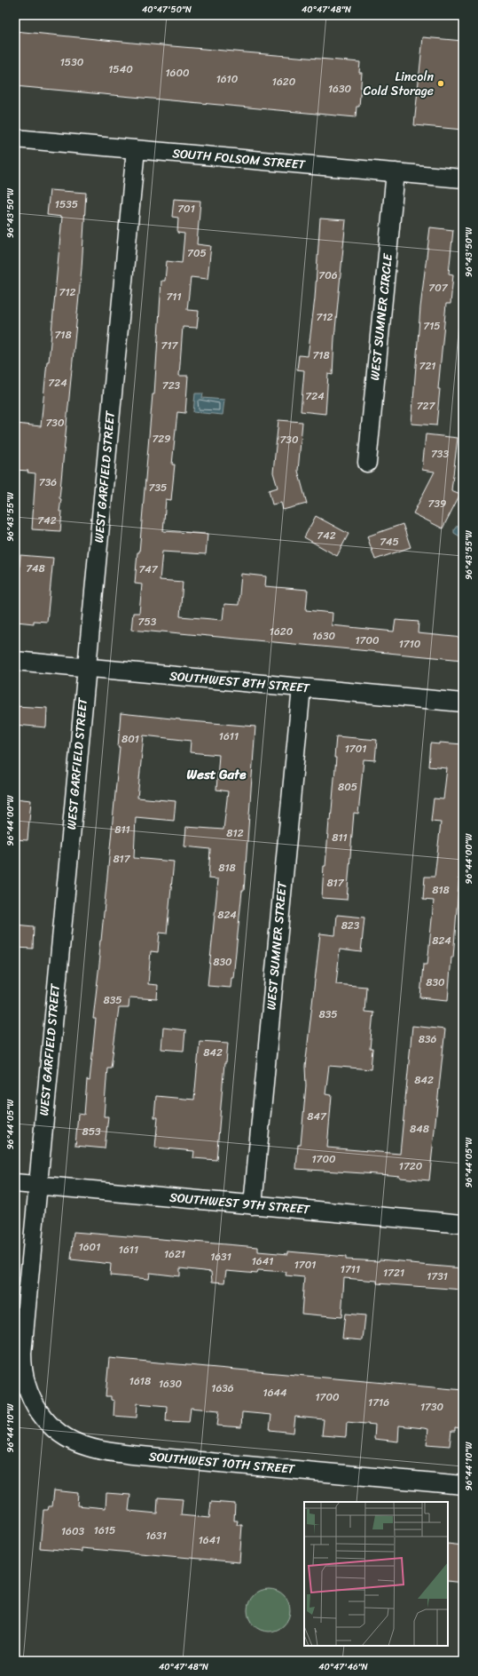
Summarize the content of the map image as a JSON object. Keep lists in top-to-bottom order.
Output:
{
  "streets": {
    "street": [
      "SOUTH FOLSOM STREET",
      "WEST SUMNER CIRCLE",
      "WEST GARFIELD STREET",
      "SOUTHWEST 8TH STREET",
      "WEST SUMNER STREET",
      "SOUTHWEST 9TH STREET",
      "SOUTHWEST 10TH STREET"
    ]
  },
  "crossings": [
    ["SOUTH FOLSOM STREET", "WEST SUMNER CIRCLE"],
    ["SOUTH FOLSOM STREET", "WEST GARFIELD STREET"],
    ["WEST GARFIELD STREET", "SOUTHWEST 8TH STREET"],
    ["WEST GARFIELD STREET", "SOUTHWEST 9TH STREET"],
    ["WEST GARFIELD STREET", "SOUTHWEST 10TH STREET"],
    ["SOUTHWEST 8TH STREET", "WEST SUMNER STREET"],
    ["WEST SUMNER STREET", "SOUTHWEST 9TH STREET"]
  ],
  "districts": ["West Gate"],
  "places": ["Lincoln Cold Storage"],
  "house_numbers": [
    "1530",
    "1540",
    "1600",
    "1610",
    "1620",
    "1630",
    "1535",
    "701",
    "705",
    "706",
    "707",
    "712",
    "711",
    "712",
    "715",
    "718",
    "717",
    "718",
    "721",
    "724",
    "723",
    "724",
    "727",
    "730",
    "729",
    "730",
    "733",
    "736",
    "735",
    "739",
    "742",
    "742",
    "745",
    "748",
    "747",
    "753",
    "1620",
    "1630",
    "1700",
    "1710",
    "1611",
    "801",
    "1701",
    "805",
    "811",
    "812",
    "811",
    "817",
    "818",
    "817",
    "818",
    "824",
    "823",
    "824",
    "830",
    "830",
    "835",
    "835",
    "836",
    "842",
    "842",
    "847",
    "848",
    "853",
    "1700",
    "1720",
    "1601",
    "1611",
    "1621",
    "1631",
    "1641",
    "1701",
    "1711",
    "1721",
    "1731",
    "1618",
    "1630",
    "1636",
    "1644",
    "1700",
    "1716",
    "1730",
    "1615",
    "1603",
    "1631",
    "1641"
  ],
  "coordinates": [
    "40°47'50\"N",
    "40°47'48\"N",
    "96°43'50\"W",
    "96°43'55\"W",
    "96°44'00\"W",
    "96°44'05\"W",
    "96°44'10\"W",
    "40°47'46\"N"
  ]
}
